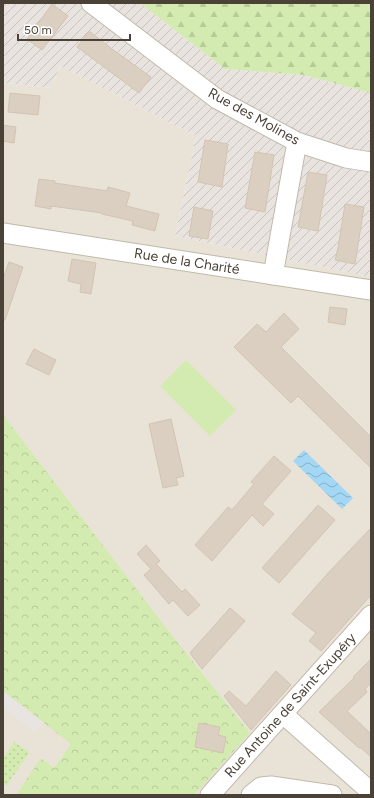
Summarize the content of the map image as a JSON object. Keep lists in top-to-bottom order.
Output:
{
  "streets": {
    "street": ["Rue des Molines", "Rue de la Charité", "Rue Antoine de Saint-Exupéry"]
  },
  "scale_bar": "50 m"
}
